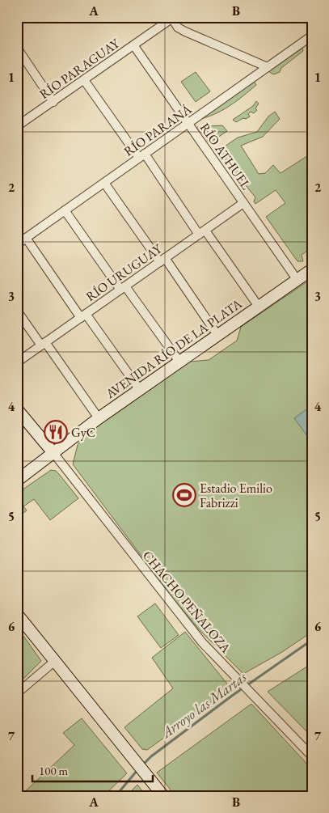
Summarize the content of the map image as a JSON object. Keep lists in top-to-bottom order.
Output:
{
  "streets": {
    "main road": ["AVENIDA RÍO DE LA PLATA"],
    "street": [
      "RÍO PARAGUAY",
      "RÍO PARANÁ",
      "RÍO ATHUEL",
      "RÍO URUGUAY",
      "CHACHO PEÑALOZA"
    ]
  },
  "crossings": [
    ["RÍO PARAGUAY", "RÍO ATHUEL"],
    ["RÍO PARANÁ", "RÍO ATHUEL"],
    ["RÍO ATHUEL", "RÍO URUGUAY"],
    ["RÍO ATHUEL", "AVENIDA RÍO DE LA PLATA"],
    ["AVENIDA RÍO DE LA PLATA", "CHACHO PEÑALOZA"]
  ],
  "water": ["Arroyo las Martas"],
  "places": {
    "restaurant": ["GyC"],
    "sports": ["Estadio Emilio Fabrizzi"]
  },
  "scale_bar": "100 m",
  "grid": {
    "columns": ["A", "B"],
    "rows": [
      "1",
      "2",
      "3",
      "4",
      "5",
      "6",
      "7"
    ]
  }
}
